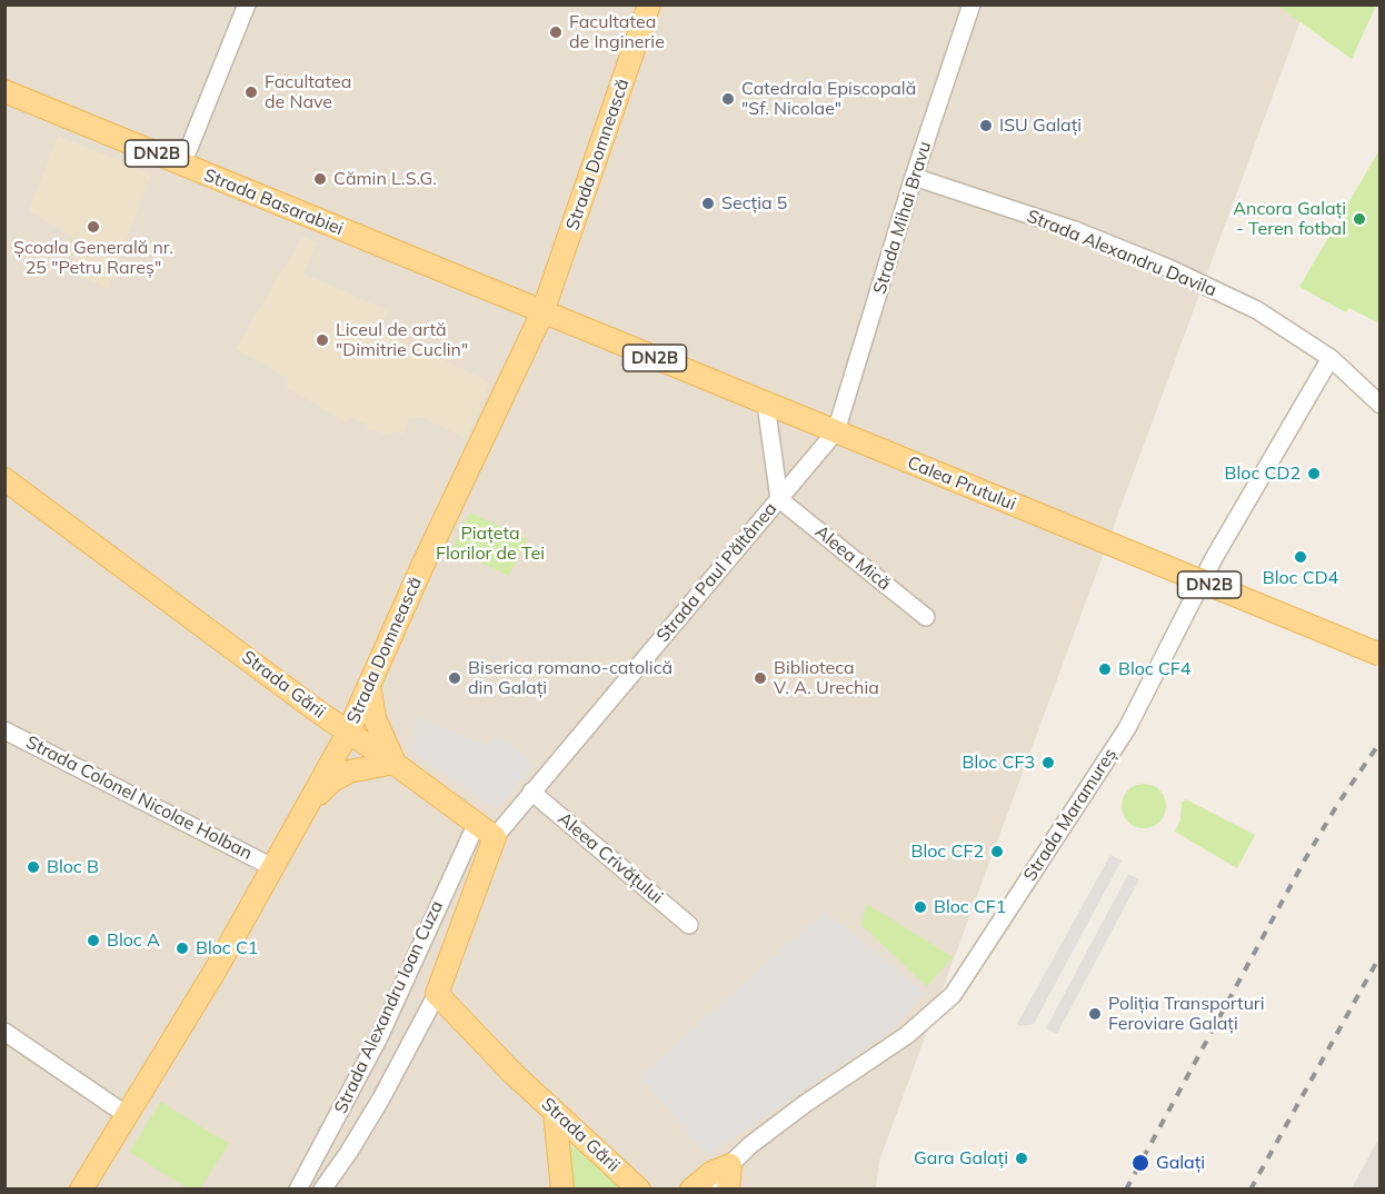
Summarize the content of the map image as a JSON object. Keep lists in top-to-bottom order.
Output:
{
  "streets": {
    "main road": [
      "DN2B",
      "Strada Domnească",
      "Strada Basarabiei",
      "Calea Prutului",
      "Strada Gării"
    ],
    "street": [
      "Strada Mihai Bravu",
      "Strada Alexandru Davila",
      "Aleea Mică",
      "Strada Paul Păltânea",
      "Strada Colonel Nicolae Holban",
      "Strada Maramureș",
      "Aleea Crivățului",
      "Strada Alexandru Ioan Cuza"
    ]
  },
  "crossings": [
    ["Strada Domnească", "Strada Basarabiei"],
    ["Strada Domnească", "Calea Prutului"],
    ["Strada Domnească", "Strada Gării"],
    ["Strada Domnească", "Strada Colonel Nicolae Holban"],
    ["Strada Basarabiei", "Calea Prutului"],
    ["Strada Mihai Bravu", "Strada Alexandru Davila"],
    ["Strada Mihai Bravu", "Calea Prutului"],
    ["Strada Mihai Bravu", "Strada Paul Păltânea"],
    ["Strada Alexandru Davila", "Strada Maramureș"],
    ["Calea Prutului", "Strada Paul Păltânea"],
    ["Aleea Mică", "Strada Paul Păltânea"],
    ["Strada Paul Păltânea", "Strada Gării"],
    ["Strada Paul Păltânea", "Aleea Crivățului"],
    ["Strada Gării", "Strada Alexandru Ioan Cuza"]
  ],
  "parks": ["Piațeta Florilor de Tei"],
  "places": [
    "Facultatea de Inginerie",
    "Facultatea de Nave",
    "Catedrala Episcopală \"Sf. Nicolae\"",
    "ISU Galați",
    "Cămin L.S.G.",
    "Secția 5",
    "Ancora Galați - Teren fotbal",
    "Școala Generală nr. 25 \"Petru Rareș\"",
    "Liceul de artă \"Dimitrie Cuclin\"",
    "Bloc CD2",
    "Bloc CD4",
    "Bloc CF4",
    "Biserica romano-catolică din Galați",
    "Biblioteca V. A. Urechia",
    "Bloc CF3",
    "Bloc CF2",
    "Bloc B",
    "Bloc CF1",
    "Bloc A",
    "Bloc C1",
    "Poliția Transporturi Feroviare Galați",
    "Gara Galați",
    "Galați"
  ]
}
